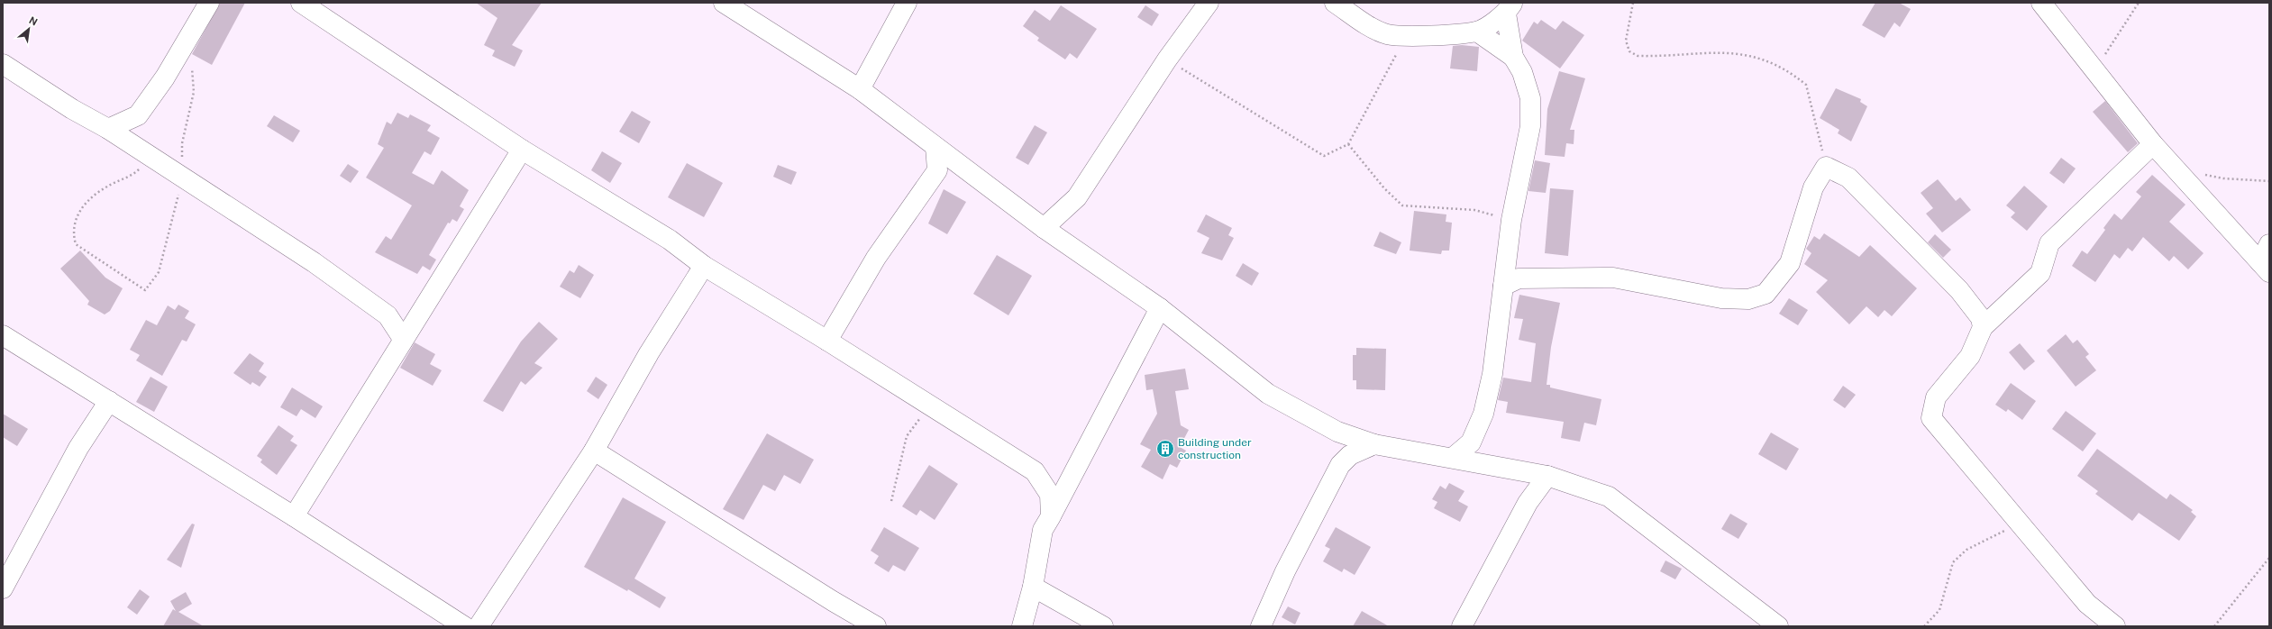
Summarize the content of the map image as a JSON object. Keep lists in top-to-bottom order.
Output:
{
  "places": {
    "building": ["Building under construction"]
  },
  "north": "top right"
}
